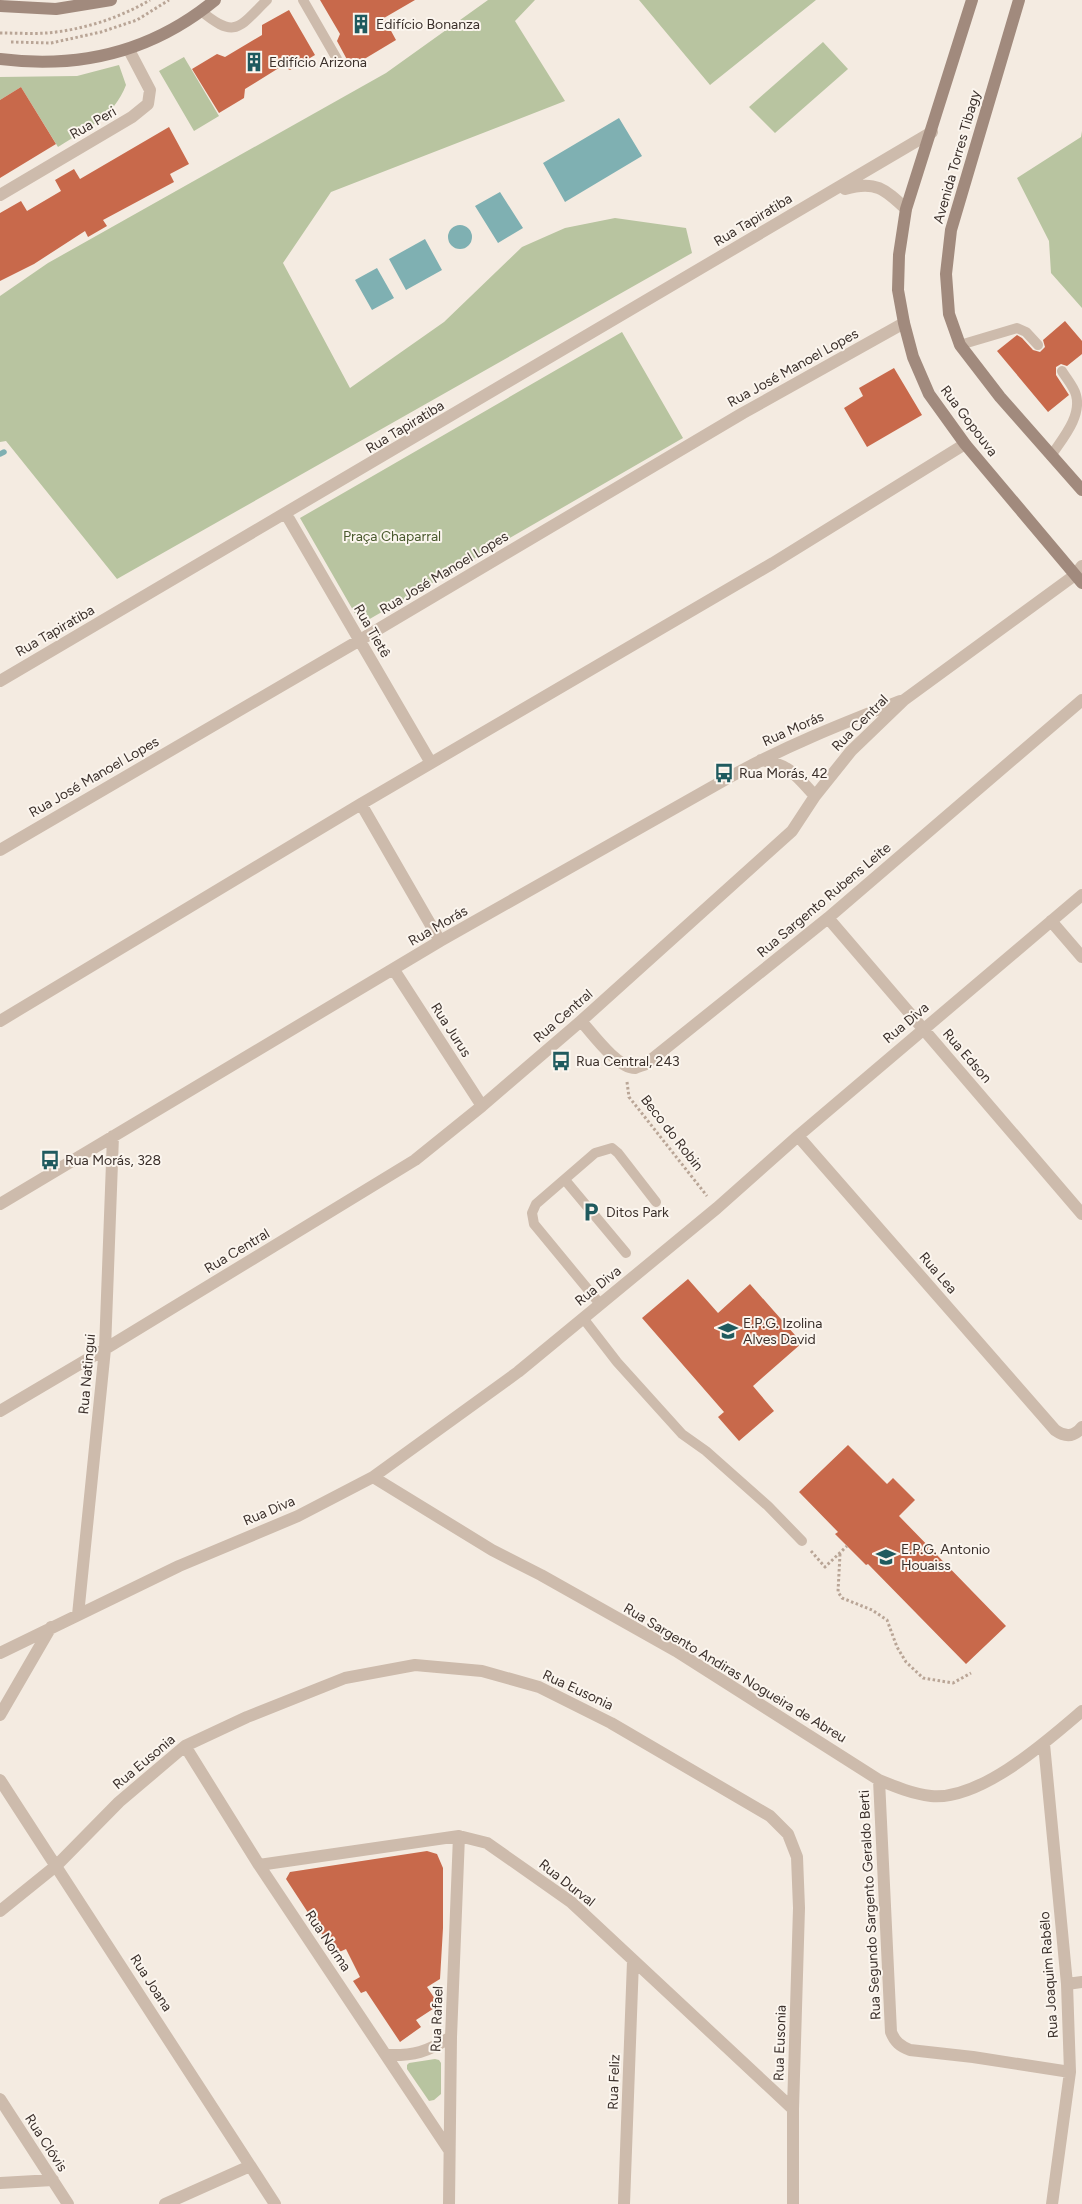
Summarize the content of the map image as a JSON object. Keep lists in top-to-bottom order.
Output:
{
  "streets": {
    "main road": ["Avenida Torres Tibagy", "Rua Gopouva"],
    "street": [
      "Rua Peri",
      "Rua Tapiratiba",
      "Rua José Manoel Lopes",
      "Rua Tietê",
      "Rua Central",
      "Rua Morás",
      "Rua Sargento Rubens Leite",
      "Rua Diva",
      "Rua Jurus",
      "Rua Edson",
      "Rua Lea",
      "Rua Natingui",
      "Rua Sargento Andiras Nogueira de Abreu",
      "Rua Eusonia",
      "Rua Durval",
      "Rua Segundo Sargento Geraldo Berti",
      "Rua Norma",
      "Rua Joaquim Rabêlo",
      "Rua Joana",
      "Rua Rafael",
      "Rua Feliz",
      "Rua Clóvis"
    ],
    "path": ["Beco do Robin"]
  },
  "crossings": [
    ["Rua Tapiratiba", "Rua Gopouva"],
    ["Rua Tapiratiba", "Rua Tietê"],
    ["Rua José Manoel Lopes", "Rua Gopouva"],
    ["Rua José Manoel Lopes", "Rua Tietê"],
    ["Rua Gopouva", "Rua Central"],
    ["Rua Central", "Rua Morás"],
    ["Rua Central", "Rua Jurus"],
    ["Rua Central", "Rua Natingui"],
    ["Rua Morás", "Rua Jurus"],
    ["Rua Morás", "Rua Natingui"],
    ["Rua Sargento Rubens Leite", "Rua Edson"],
    ["Rua Sargento Rubens Leite", "Beco do Robin"],
    ["Rua Diva", "Rua Edson"],
    ["Rua Diva", "Beco do Robin"],
    ["Rua Diva", "Rua Lea"],
    ["Rua Diva", "Rua Natingui"],
    ["Rua Diva", "Rua Sargento Andiras Nogueira de Abreu"],
    ["Rua Sargento Andiras Nogueira de Abreu", "Rua Segundo Sargento Geraldo Berti"],
    ["Rua Sargento Andiras Nogueira de Abreu", "Rua Joaquim Rabêlo"],
    ["Rua Eusonia", "Rua Durval"],
    ["Rua Eusonia", "Rua Norma"],
    ["Rua Eusonia", "Rua Joana"],
    ["Rua Durval", "Rua Norma"],
    ["Rua Durval", "Rua Rafael"],
    ["Rua Durval", "Rua Feliz"],
    ["Rua Segundo Sargento Geraldo Berti", "Rua Joaquim Rabêlo"],
    ["Rua Norma", "Rua Rafael"]
  ],
  "parks": ["Praça Chaparral"],
  "places": {
    "building": ["Edifício Bonanza", "Edifício Arizona"],
    "bus stop": ["Rua Morás, 42", "Rua Central, 243", "Rua Morás, 328"],
    "parking": ["Ditos Park"],
    "school or university": ["E.P.G. Izolina Alves David", "E.P.G. Antonio Houaiss"]
  }
}
